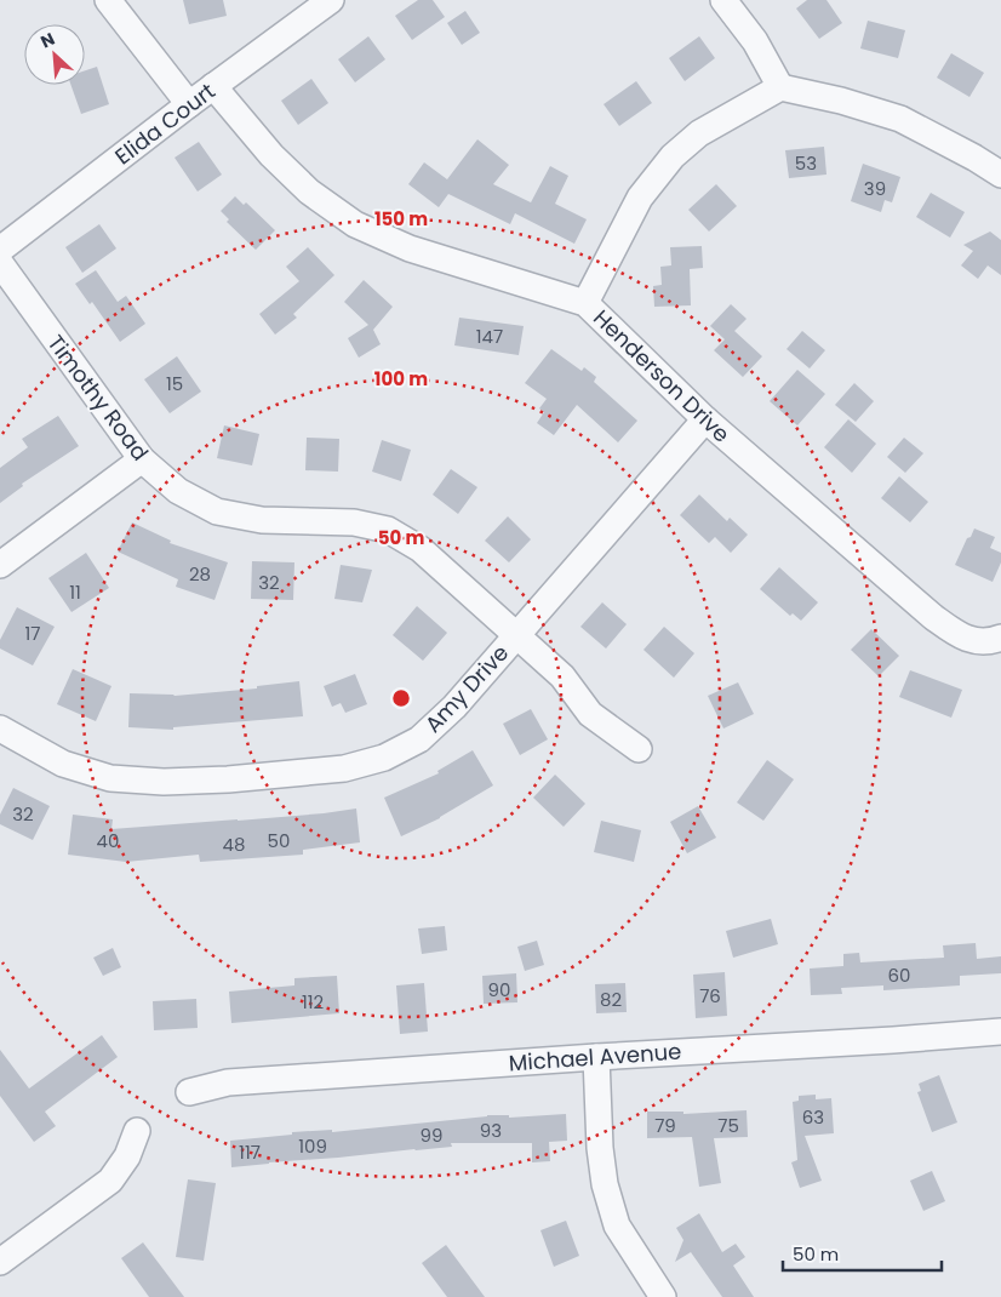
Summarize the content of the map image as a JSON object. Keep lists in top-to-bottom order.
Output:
{
  "streets": {
    "street": [
      "Elida Court",
      "Henderson Drive",
      "Timothy Road",
      "Amy Drive",
      "Michael Avenue"
    ]
  },
  "crossings": [
    ["Elida Court", "Henderson Drive"],
    ["Henderson Drive", "Amy Drive"],
    ["Timothy Road", "Amy Drive"]
  ],
  "house_numbers": [
    "53",
    "39",
    "147",
    "15",
    "28",
    "32",
    "11",
    "17",
    "32",
    "40",
    "50",
    "48",
    "60",
    "90",
    "76",
    "82",
    "112",
    "63",
    "79",
    "75",
    "93",
    "99",
    "109",
    "117"
  ],
  "scale_bar": "50 m",
  "north": "top left",
  "rings": ["150 m", "100 m", "50 m"]
}
